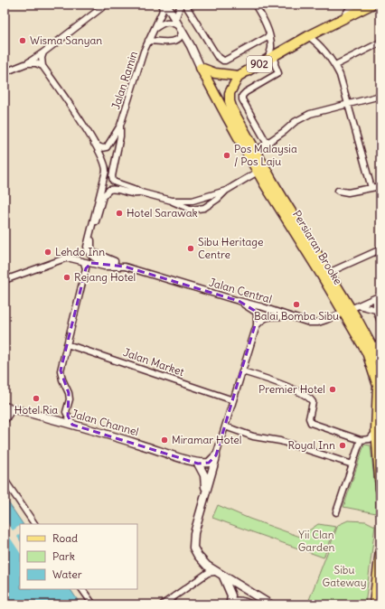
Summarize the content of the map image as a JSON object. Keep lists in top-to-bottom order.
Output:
{
  "streets": {
    "main road": ["902", "Persiaran Brooke"],
    "street": [
      "Jalan Ramin",
      "Jalan Central",
      "Jalan Market",
      "Jalan Channel"
    ]
  },
  "crossings": [
    ["902", "Persiaran Brooke"],
    ["Persiaran Brooke", "Jalan Central"]
  ],
  "parks": ["Yii Clan Garden", "Sibu Gateway"],
  "places": [
    "Wisma Sanyan",
    "Pos Malaysia / Pos Laju",
    "Hotel Sarawak",
    "Sibu Heritage Centre",
    "Lehdo Inn",
    "Rejang Hotel",
    "Balai Bomba Sibu",
    "Premier Hotel",
    "Hotel Ria",
    "Miramar Hotel",
    "Royal Inn"
  ],
  "legend": ["Road", "Park", "Water"]
}
